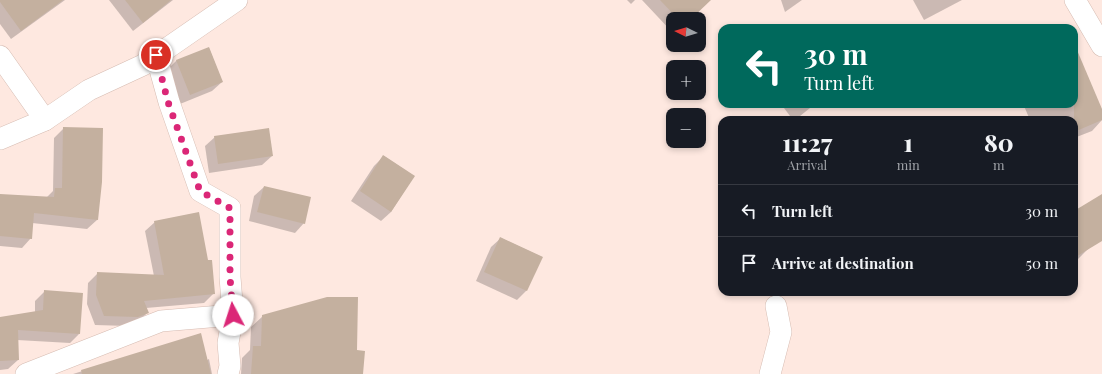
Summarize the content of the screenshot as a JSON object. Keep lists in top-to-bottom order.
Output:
{
  "north": "left",
  "page": {
    "map_buttons": ["+", "−"],
    "turn": ["30 m", "Turn left"],
    "eta": [
      "11:27",
      "Arrival",
      "1",
      "min",
      "80",
      "m"
    ],
    "list": [
      {
        "name": "Turn left",
        "value": "30 m"
      },
      {
        "name": "Arrive at destination",
        "value": "50 m"
      }
    ]
  }
}
